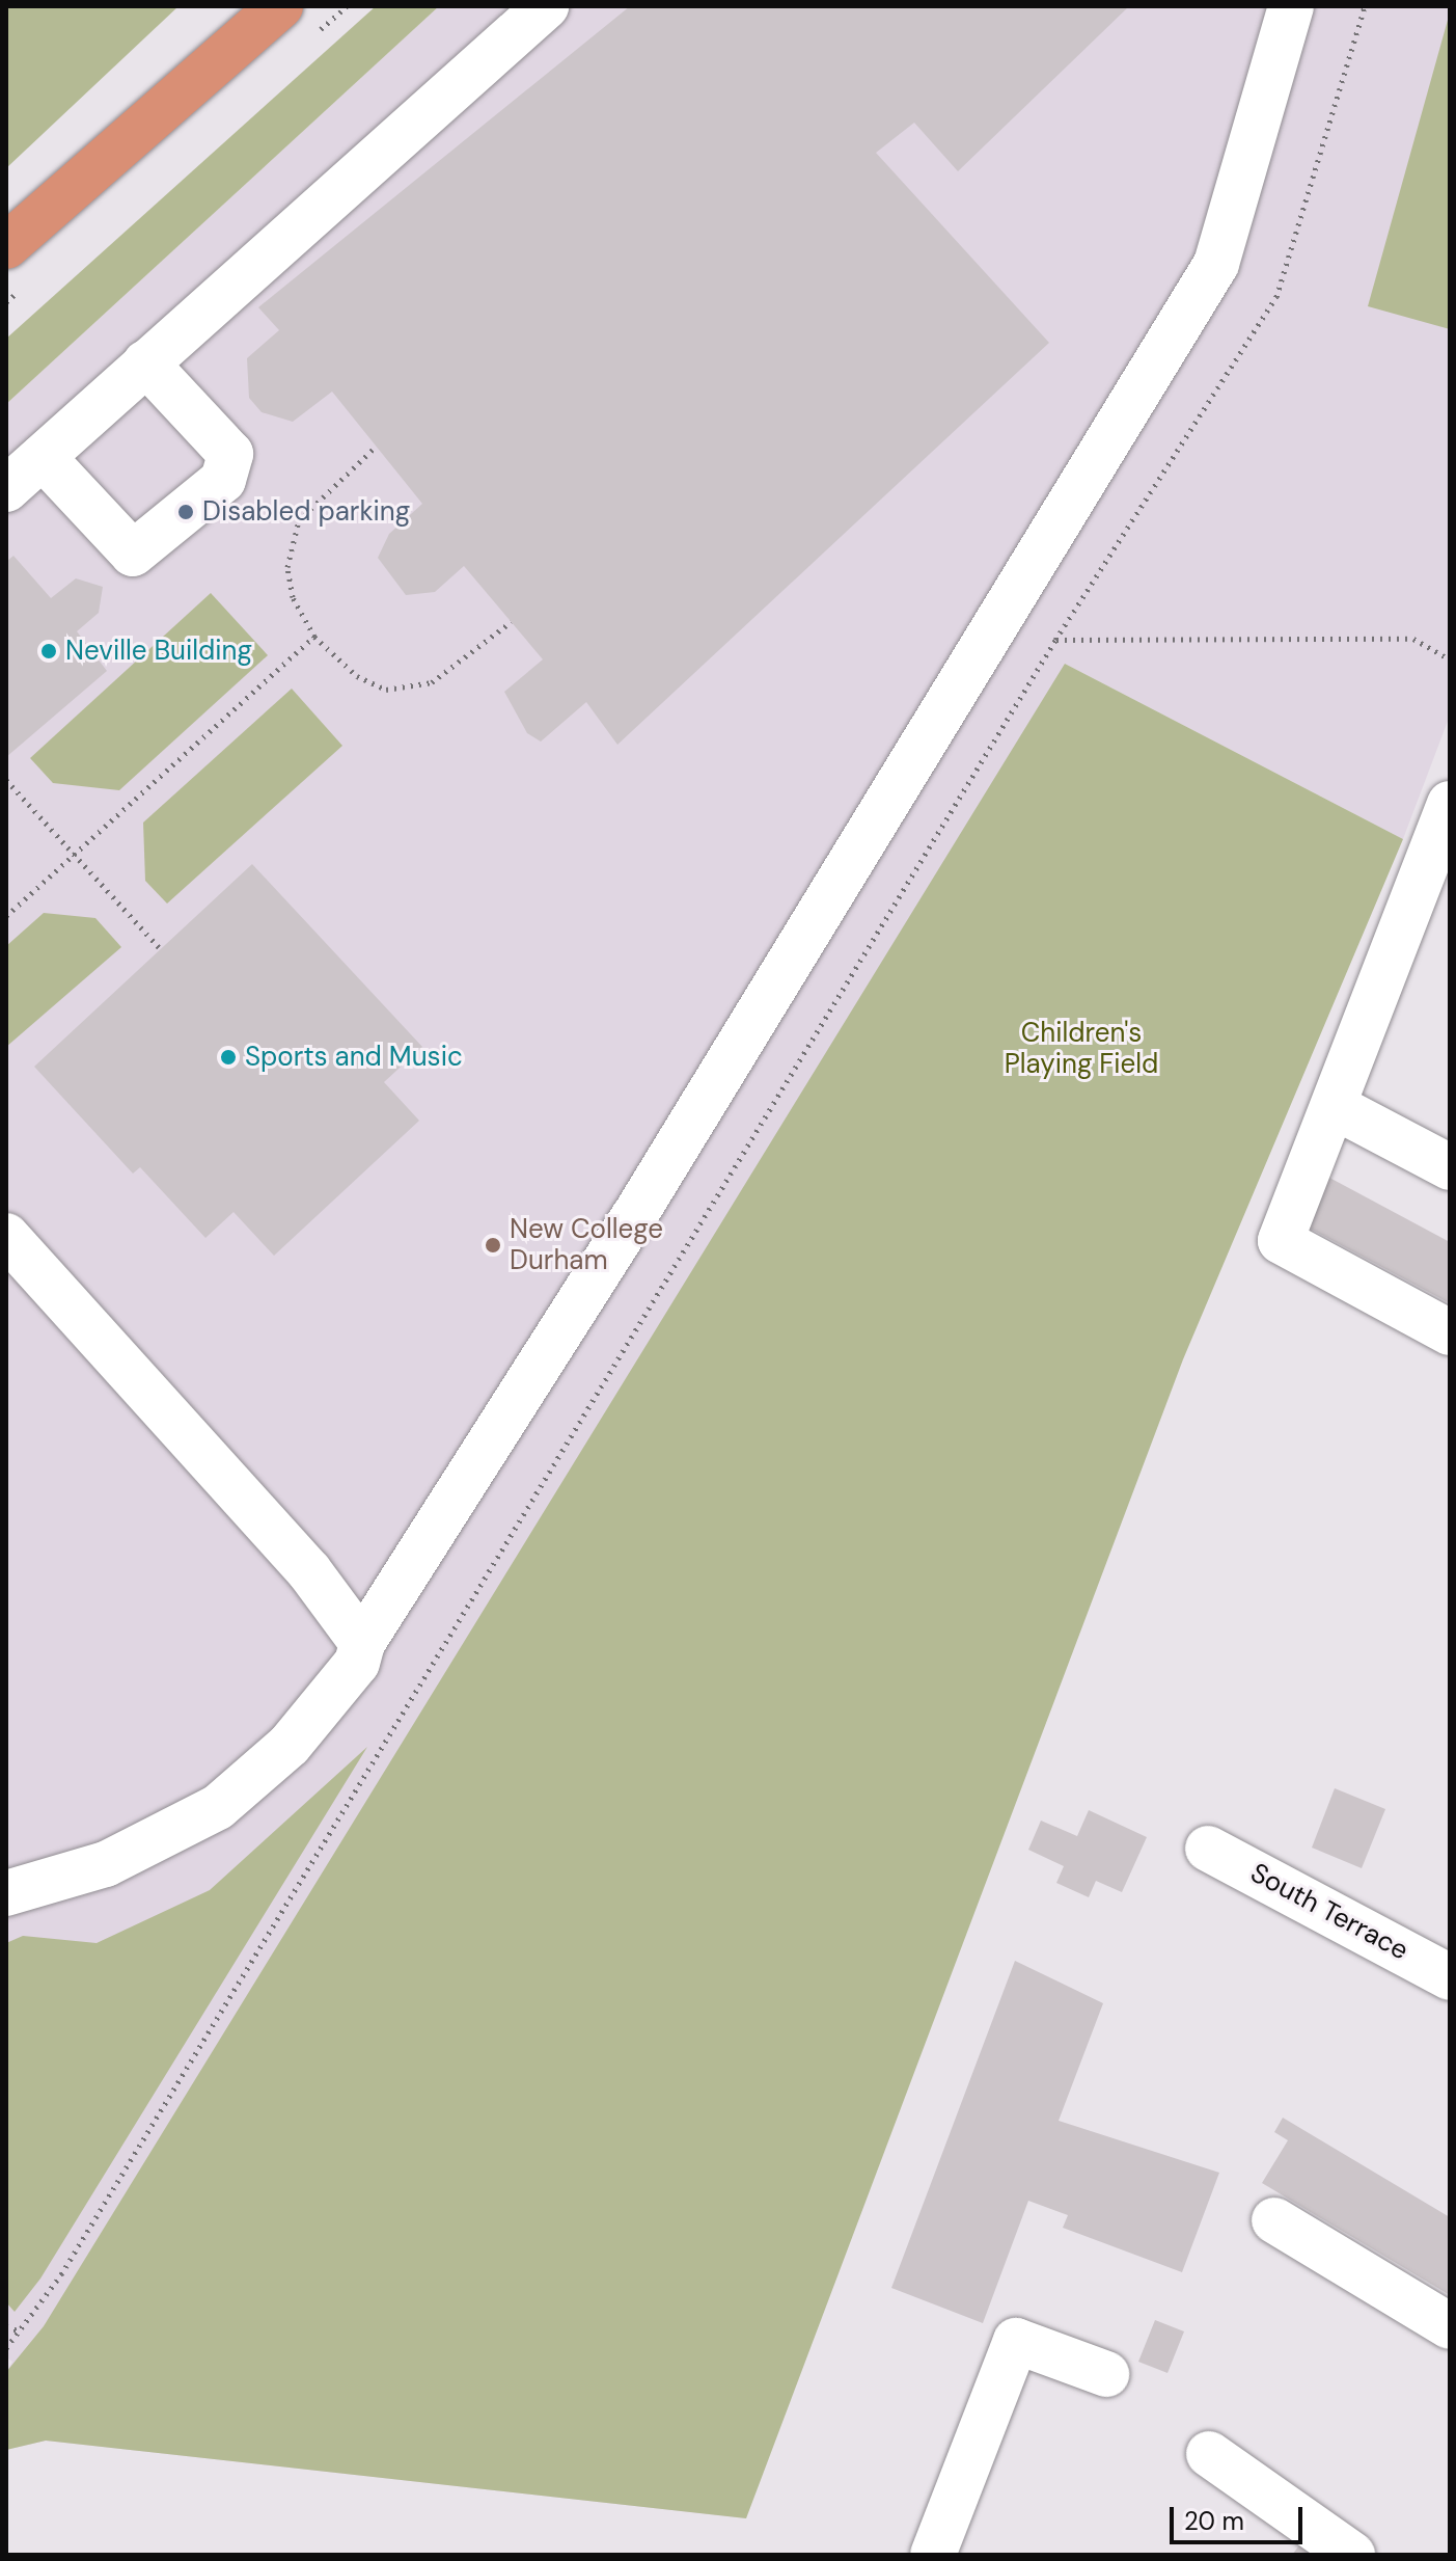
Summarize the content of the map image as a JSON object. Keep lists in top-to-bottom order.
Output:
{
  "streets": {
    "street": ["South Terrace"]
  },
  "parks": ["Children's Playing Field"],
  "places": [
    "Disabled parking",
    "Neville Building",
    "Sports and Music",
    "New College Durham"
  ],
  "scale_bar": "20 m"
}
